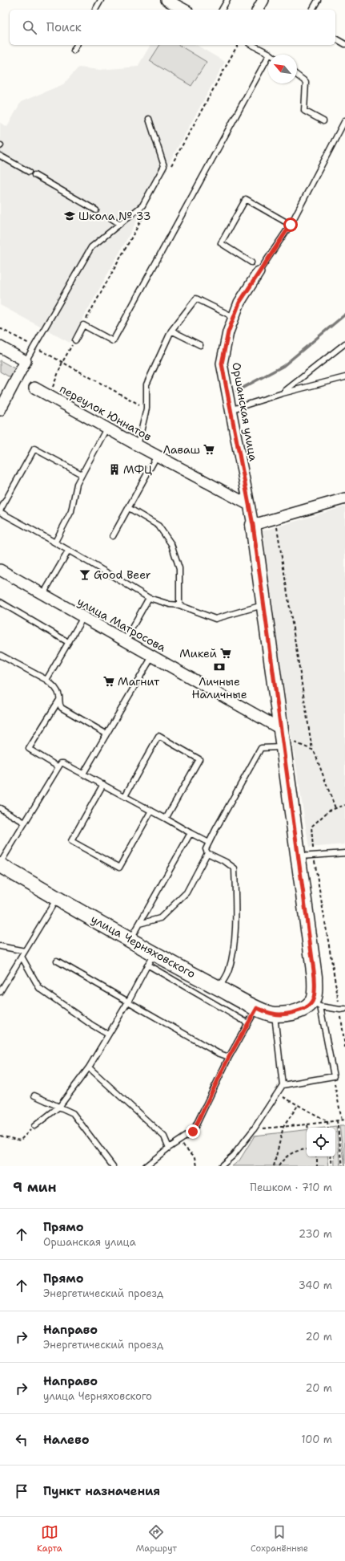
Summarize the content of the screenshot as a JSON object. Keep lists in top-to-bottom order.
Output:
{
  "streets": {
    "street": [
      "Оршанская улица",
      "переулок Юннатов",
      "улица Матросова",
      "улица Черняховского"
    ]
  },
  "crossings": [
    ["Оршанская улица", "переулок Юннатов"]
  ],
  "places": {
    "school or university": ["Школа № 33"],
    "supermarket": ["Лаваш", "Микей", "Магнит"],
    "building": ["МФЦ"],
    "bar": ["Good Beer"],
    "bank": ["Личные Наличные"]
  },
  "north": "top left",
  "page": {
    "search": "Поиск",
    "heading": ["9 мин", "Пешком · 710 m"],
    "list": [
      ["Прямо", "Оршанская улица", "230 m"],
      ["Прямо", "Энергетический проезд", "340 m"],
      ["Направо", "Энергетический проезд", "20 m"],
      ["Направо", "улица Черняховского", "20 m"],
      ["Налево", "100 m"],
      "Пункт назначения"
    ],
    "nav": ["Карта", "Маршрут", "Сохранённые"]
  }
}
